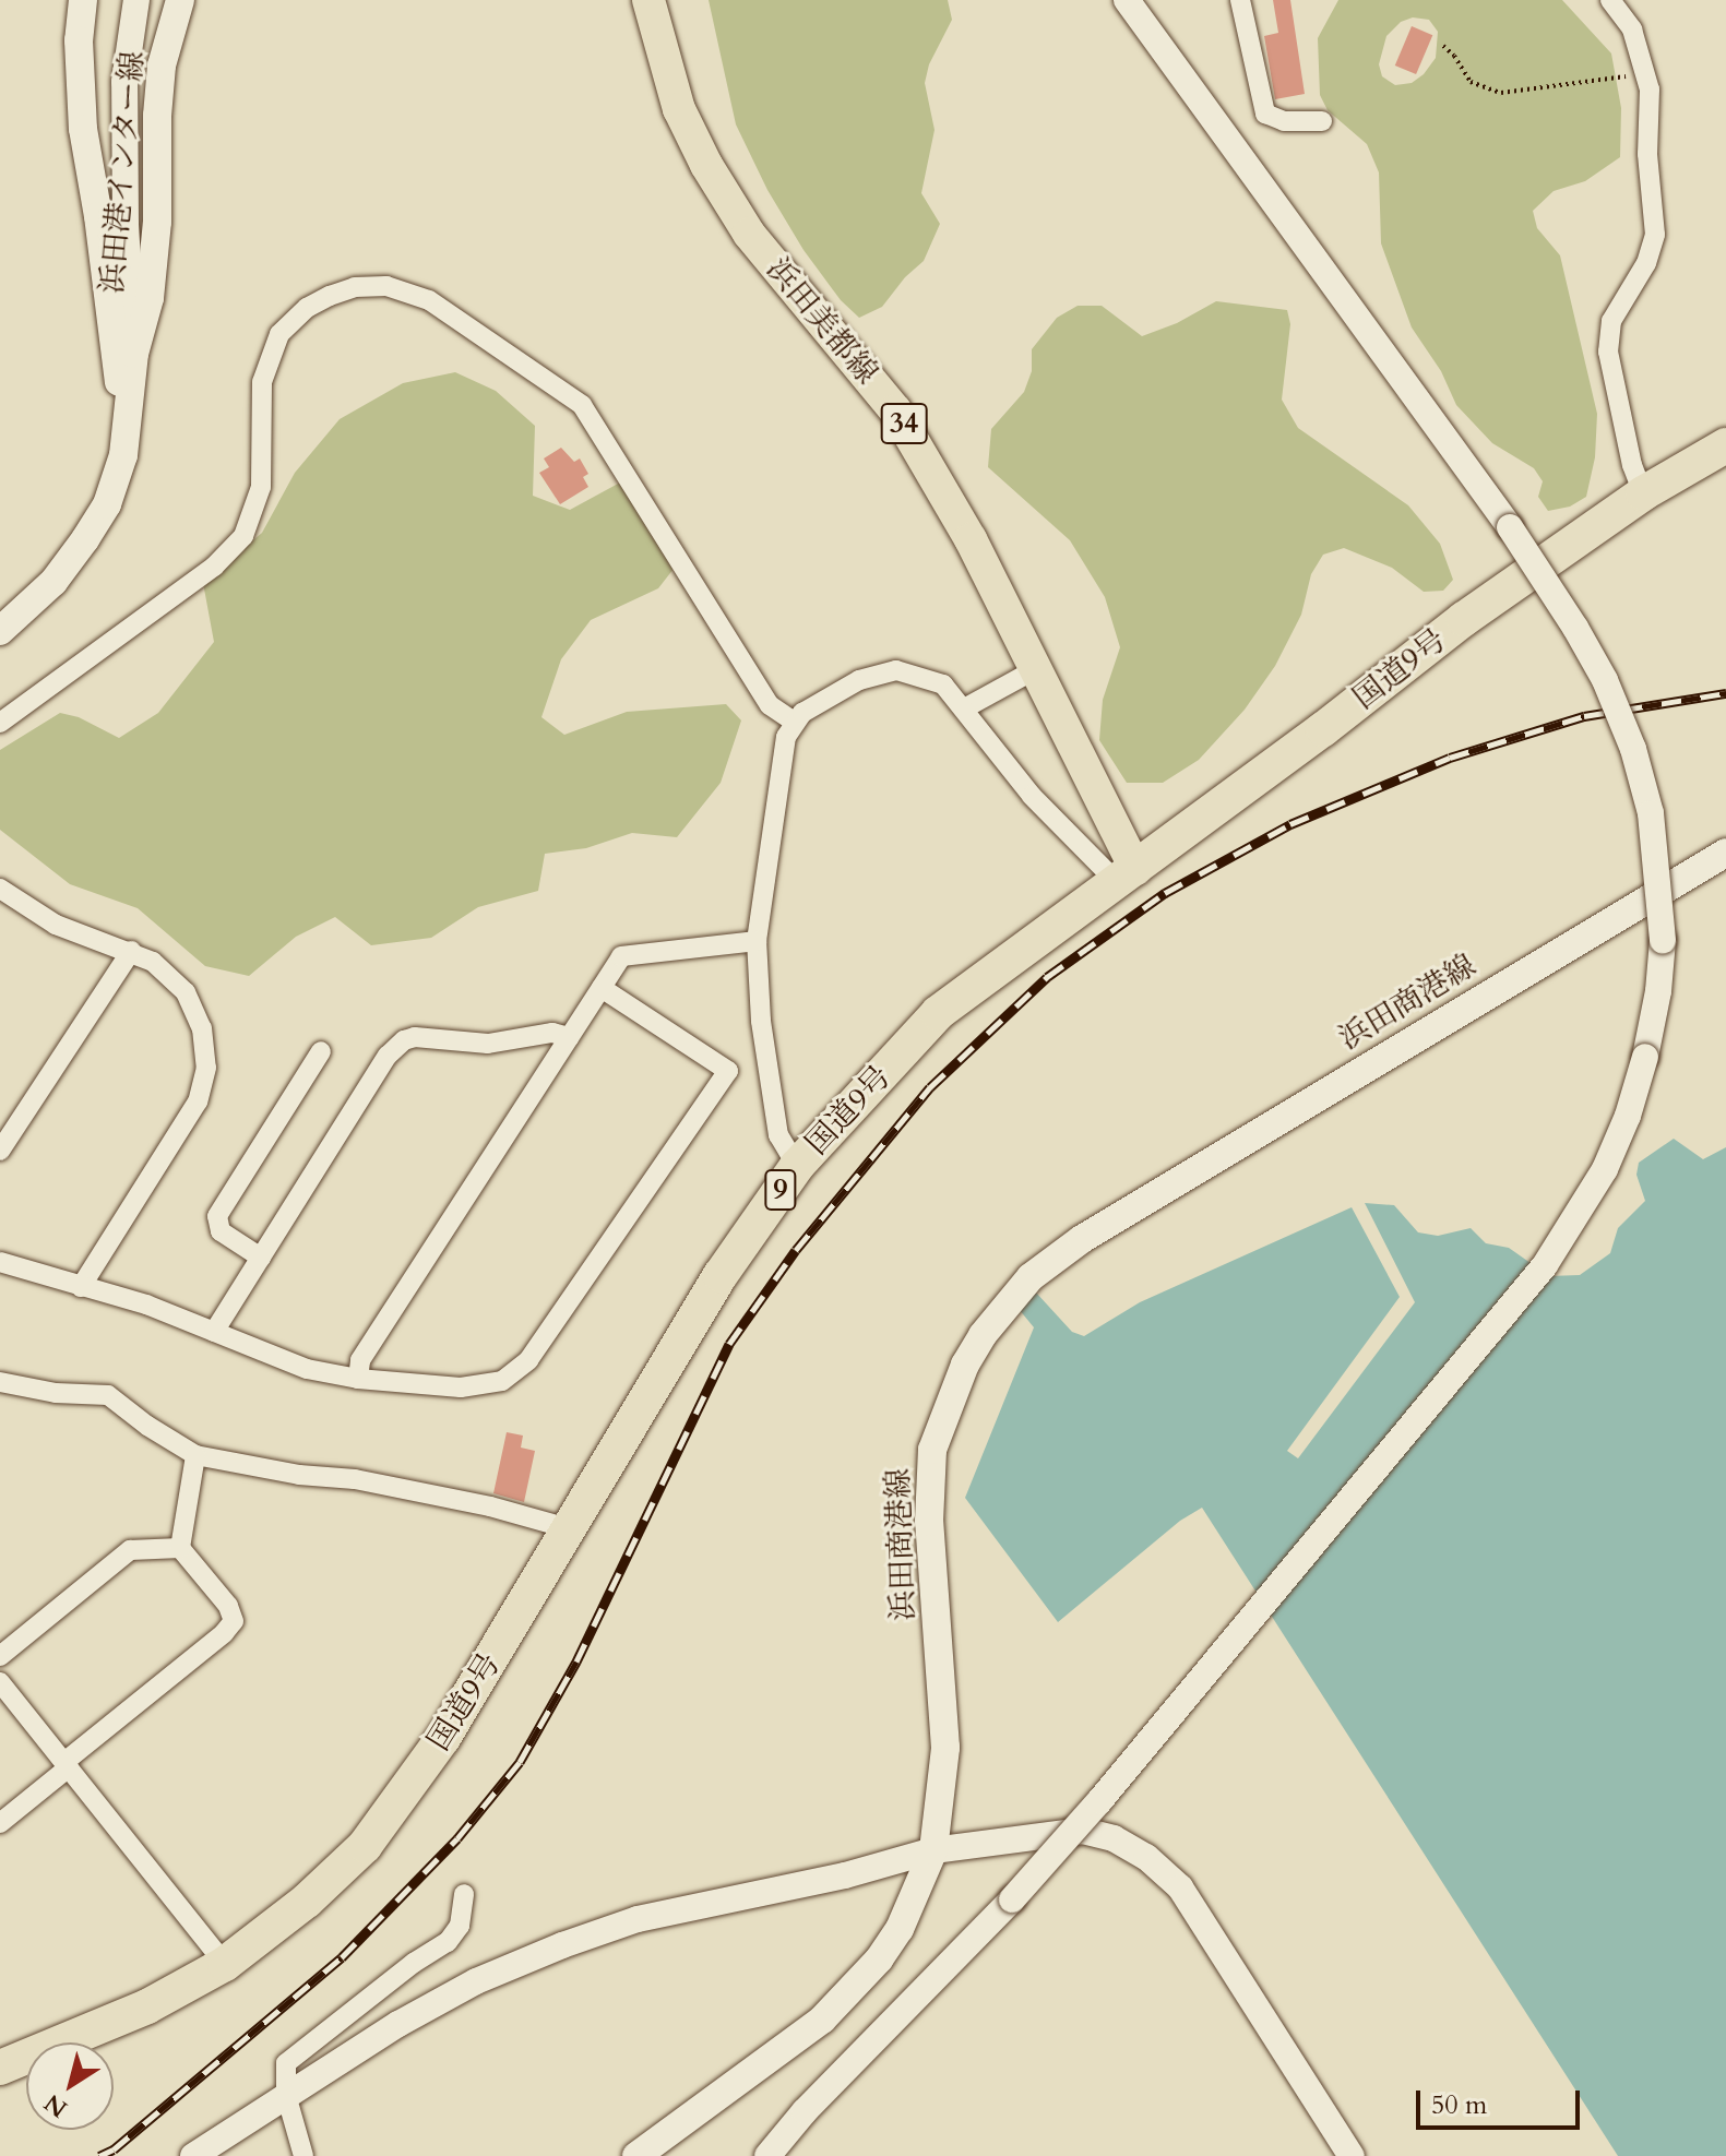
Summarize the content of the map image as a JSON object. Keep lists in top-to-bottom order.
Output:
{
  "streets": {
    "highway": ["国道9号", "9"],
    "main road": [
      "浜田港インター線",
      "浜田美都線",
      "34",
      "浜田商港線"
    ]
  },
  "crossings": [
    ["浜田美都線", "国道9号"]
  ],
  "scale_bar": "50 m",
  "north": "bottom left"
}
